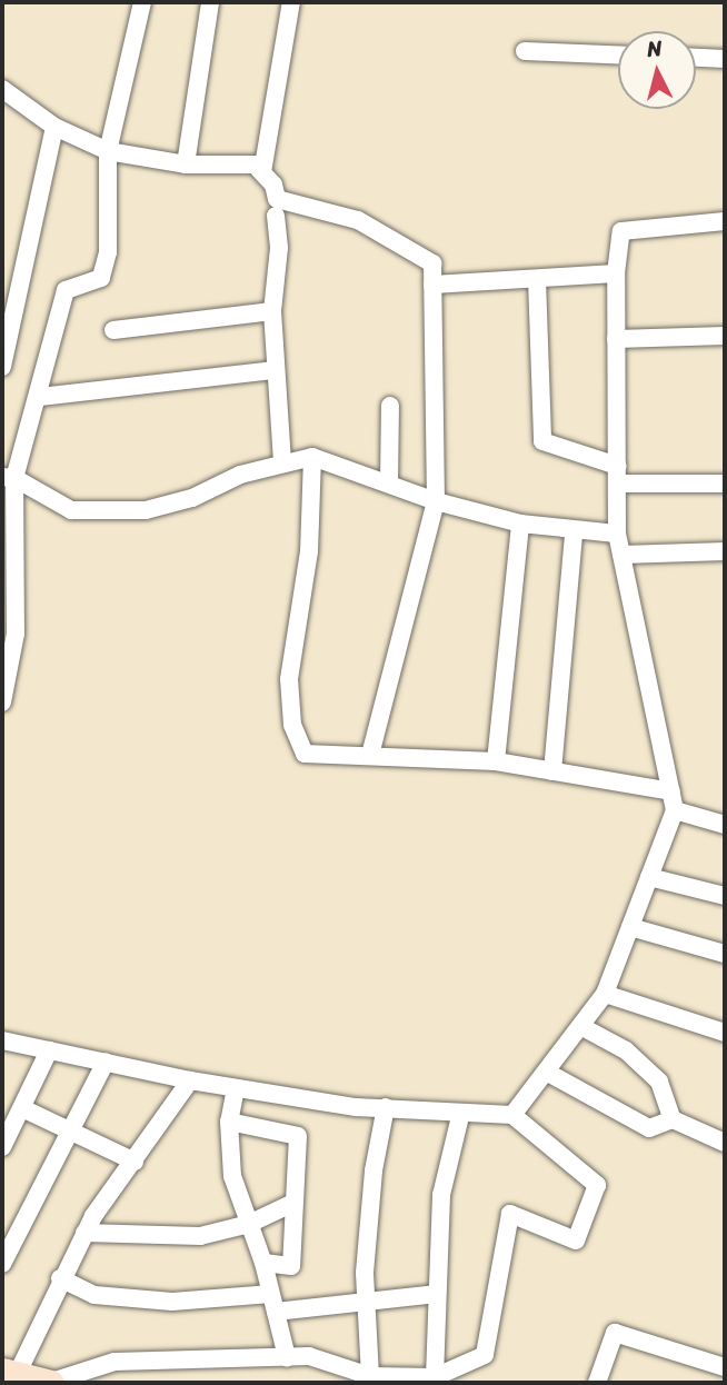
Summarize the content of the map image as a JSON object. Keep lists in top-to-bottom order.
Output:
{
  "north": "top"
}
